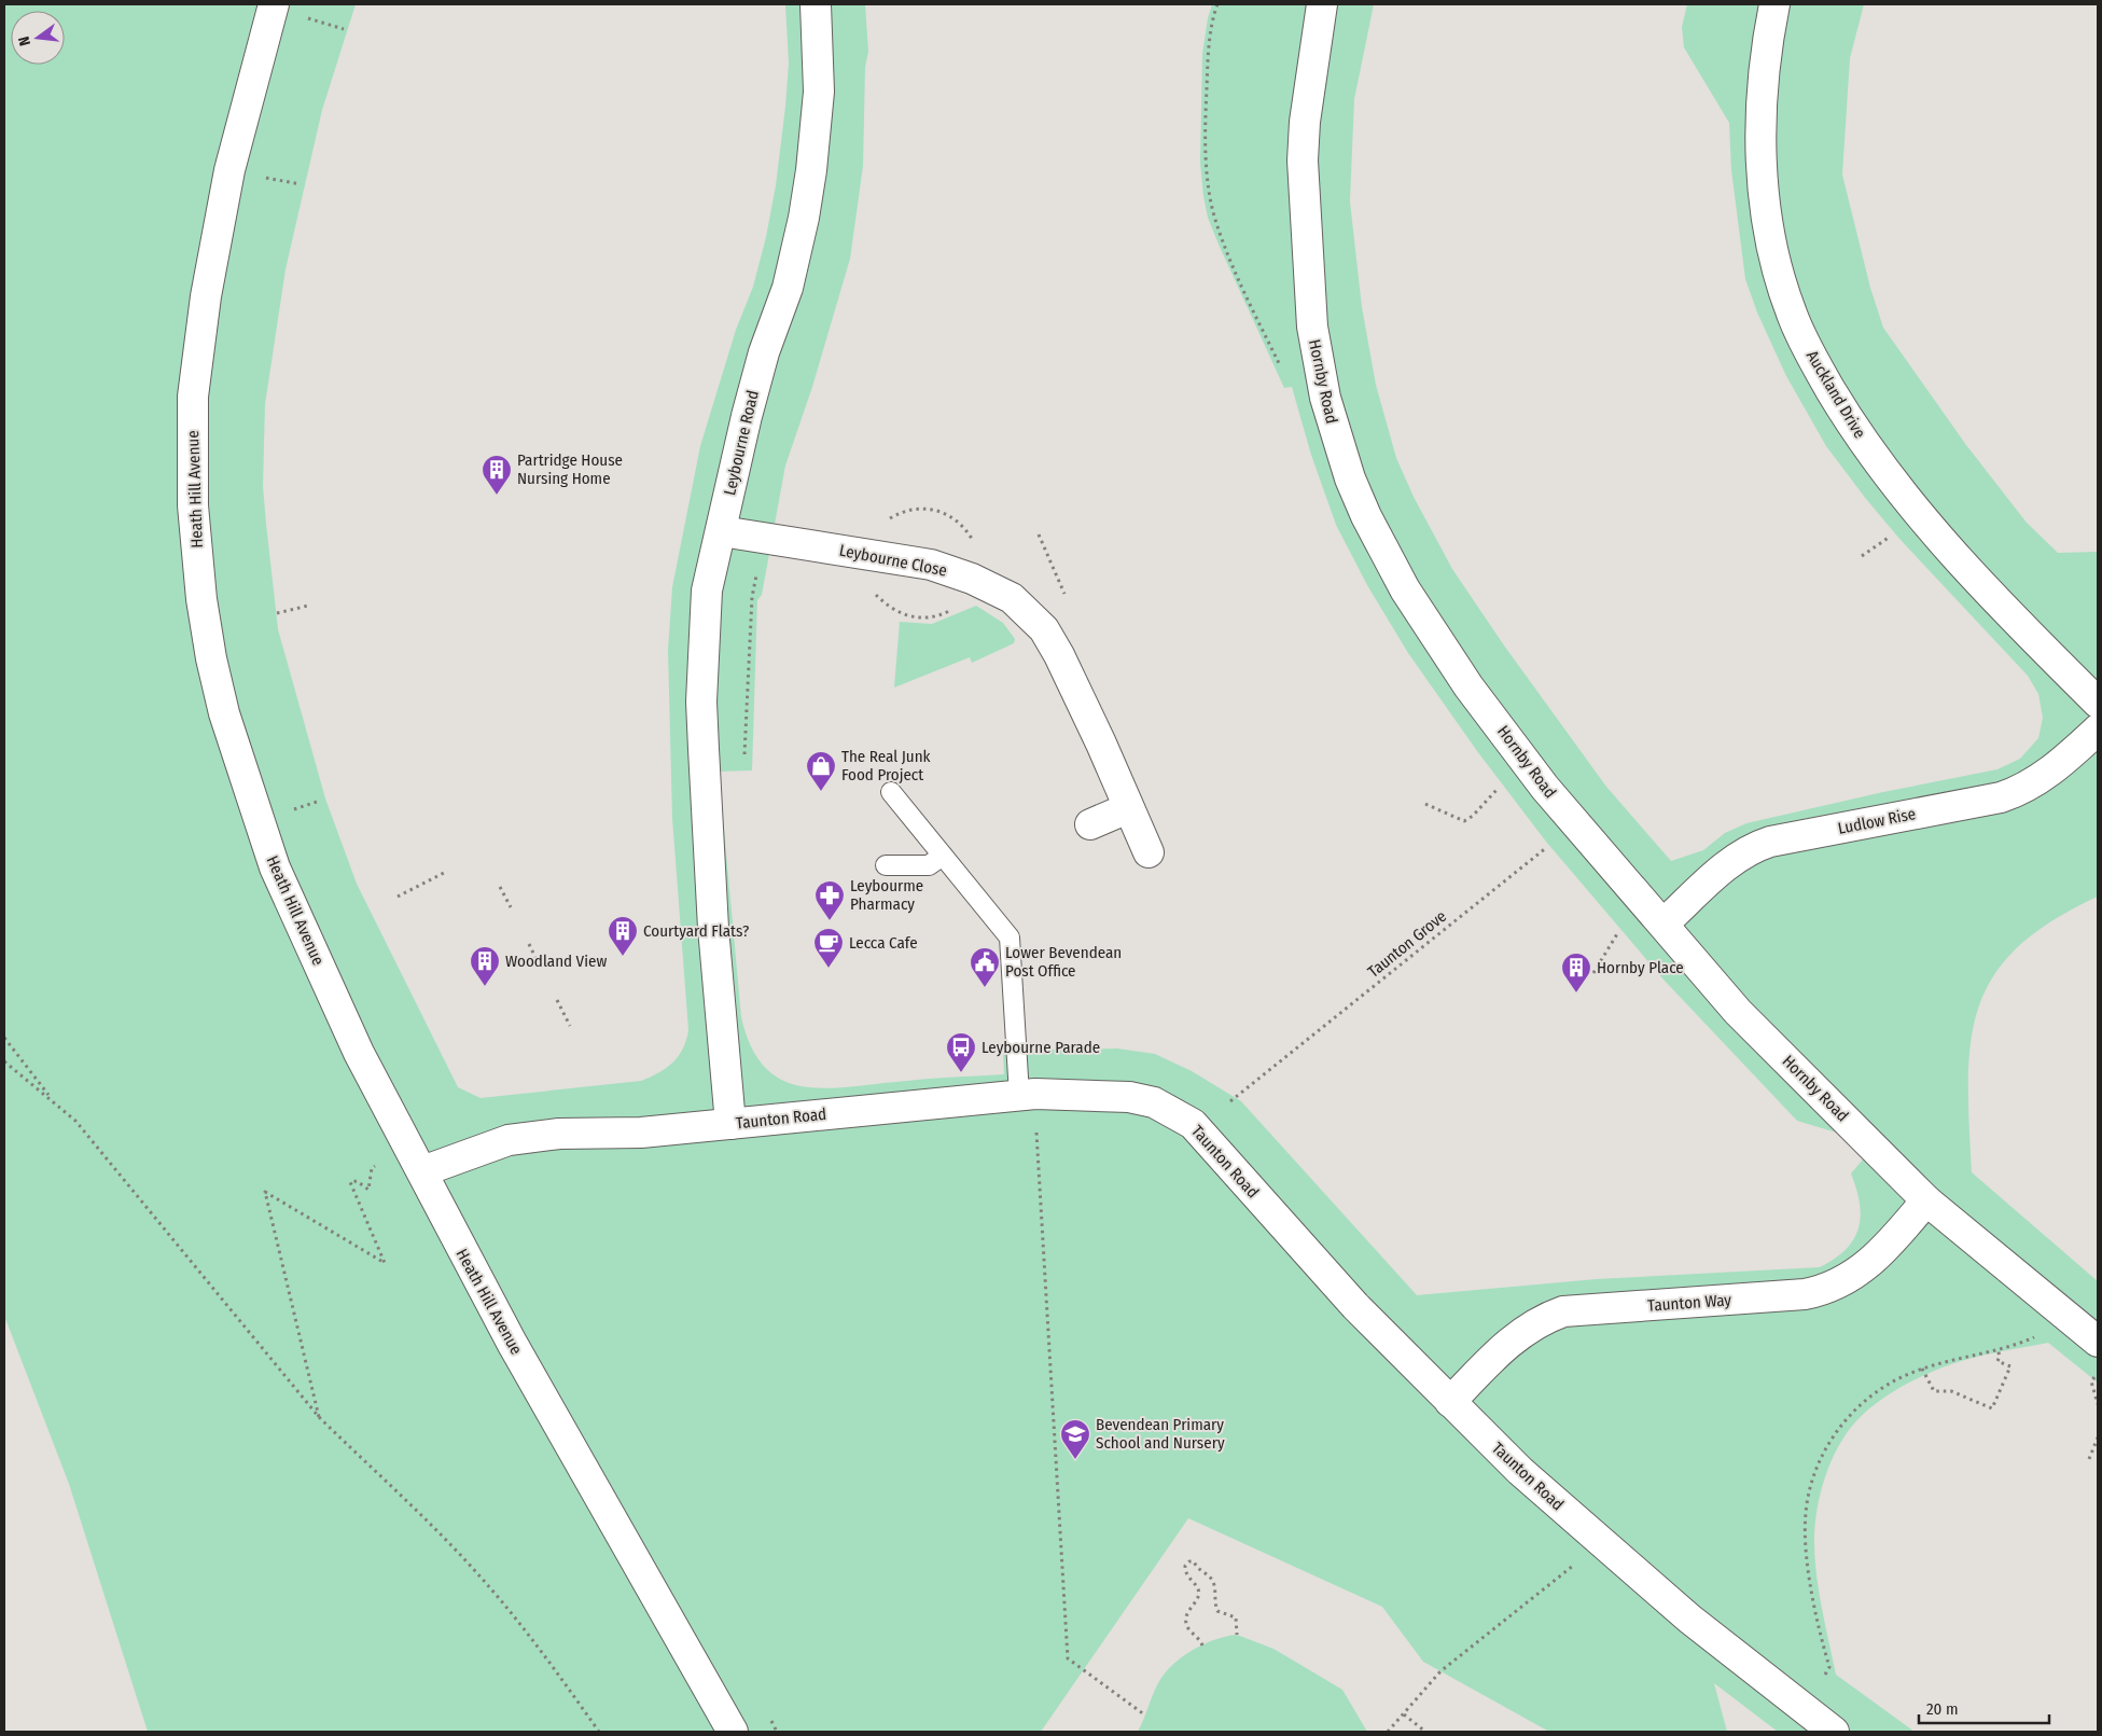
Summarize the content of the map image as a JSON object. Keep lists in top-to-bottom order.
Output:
{
  "streets": {
    "street": [
      "Hornby Road",
      "Auckland Drive",
      "Leybourne Road",
      "Heath Hill Avenue",
      "Leybourne Close",
      "Ludlow Rise",
      "Taunton Road",
      "Taunton Way"
    ],
    "path": ["Taunton Grove"]
  },
  "crossings": [
    ["Hornby Road", "Ludlow Rise"],
    ["Hornby Road", "Taunton Grove"],
    ["Hornby Road", "Taunton Way"],
    ["Leybourne Road", "Leybourne Close"],
    ["Leybourne Road", "Taunton Road"],
    ["Heath Hill Avenue", "Taunton Road"],
    ["Taunton Road", "Taunton Way"]
  ],
  "places": {
    "building": [
      "Partridge House Nursing Home",
      "Courtyard Flats?",
      "Woodland View",
      "Hornby Place"
    ],
    "shop": ["The Real Junk Food Project"],
    "pharmacy": ["Leybourme Pharmacy"],
    "cafe": ["Lecca Cafe"],
    "public building": ["Lower Bevendean Post Office"],
    "bus stop": ["Leybourne Parade"],
    "school or university": ["Bevendean Primary School and Nursery"]
  },
  "scale_bar": "20 m",
  "north": "left"
}
